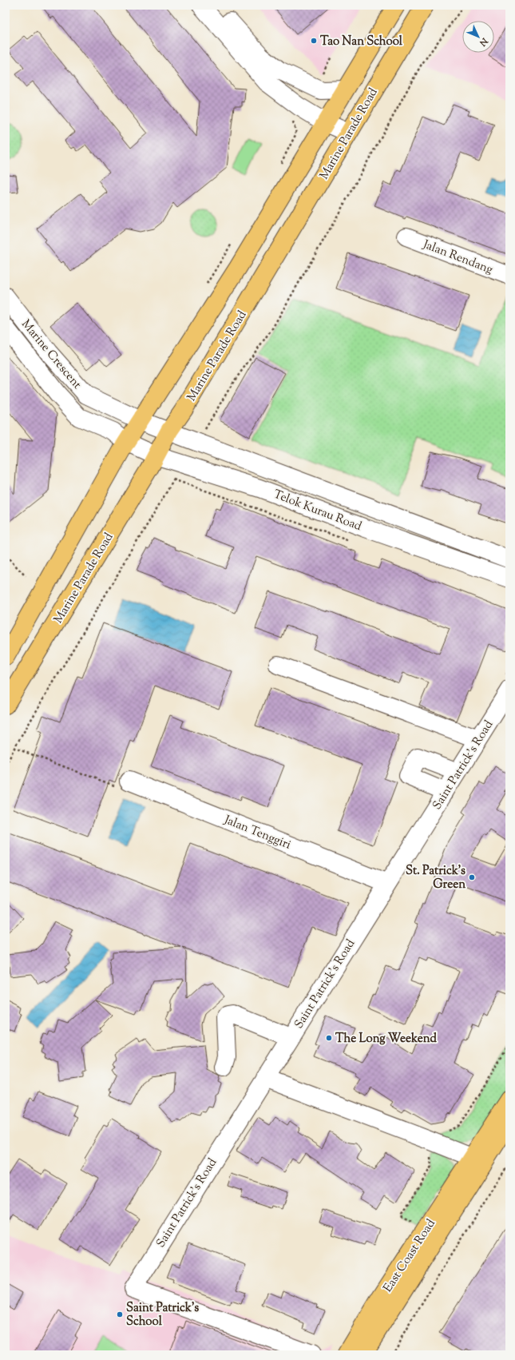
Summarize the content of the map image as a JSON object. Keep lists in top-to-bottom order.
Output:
{
  "streets": {
    "main road": ["Marine Parade Road", "East Coast Road"],
    "street": [
      "Jalan Rendang",
      "Marine Crescent",
      "Telok Kurau Road",
      "Saint Patrick's Road",
      "Jalan Tenggiri"
    ]
  },
  "crossings": [
    ["Marine Parade Road", "Marine Crescent"],
    ["Marine Parade Road", "Telok Kurau Road"],
    ["Marine Crescent", "Telok Kurau Road"],
    ["Saint Patrick's Road", "Jalan Tenggiri"]
  ],
  "places": [
    "Tao Nan School",
    "St. Patrick's Green",
    "The Long Weekend",
    "Saint Patrick's School"
  ],
  "north": "bottom right"
}
